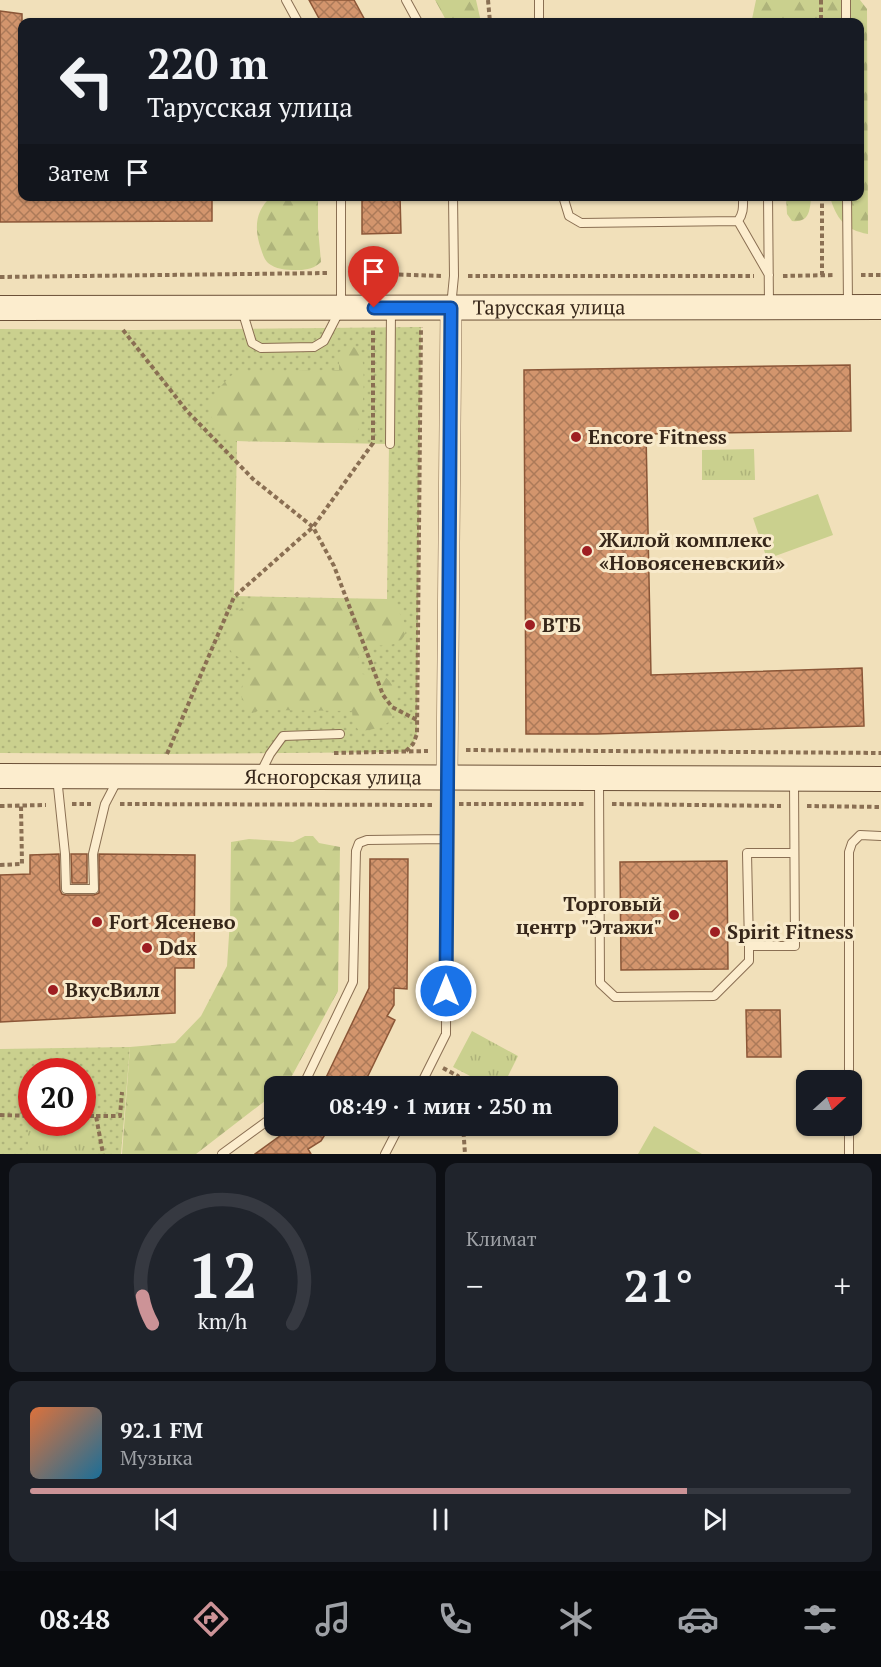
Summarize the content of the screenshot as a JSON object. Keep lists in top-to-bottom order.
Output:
{
  "streets": {
    "main road": ["Тарусская улица", "Ясногорская улица"]
  },
  "places": [
    "Encore Fitness",
    "Жилой комплекс «Новоясеневский»",
    "ВТБ",
    "Торговый центр \"Этажи\"",
    "Fort Ясенево",
    "Spirit Fitness",
    "Ddx",
    "ВкусВилл"
  ],
  "north": "right",
  "page": {
    "turn": ["220 m", "Тарусская улица"],
    "then": "Затем",
    "limit": "20",
    "trip": "08:49 · 1 мин · 250 m",
    "tile": "Климат",
    "heat": ["−", "21°", "+"],
    "song": ["92.1 FM", "Музыка"],
    "tabs": "08:48",
    "gauge": ["12", "km/h"]
  }
}
